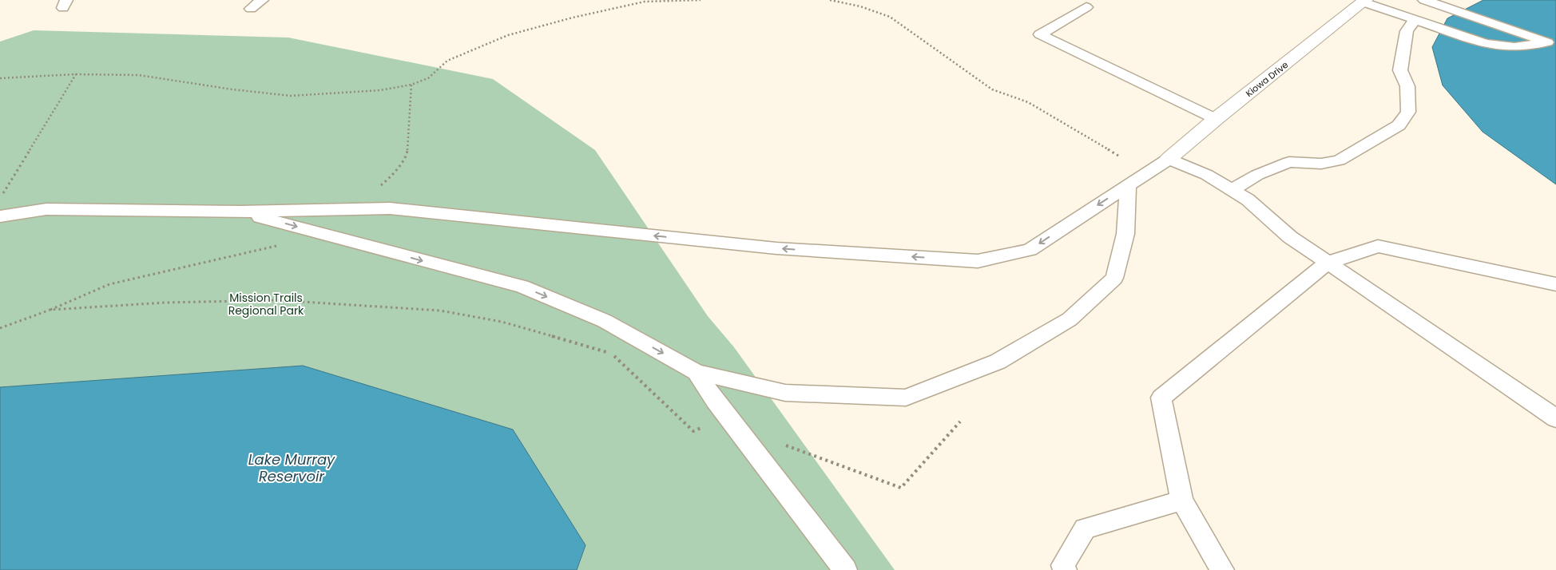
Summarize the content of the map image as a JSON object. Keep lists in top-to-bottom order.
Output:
{
  "streets": {
    "street": ["Kiowa Drive"]
  },
  "water": ["Lake Murray Reservoir"],
  "parks": ["Mission Trails Regional Park"]
}
